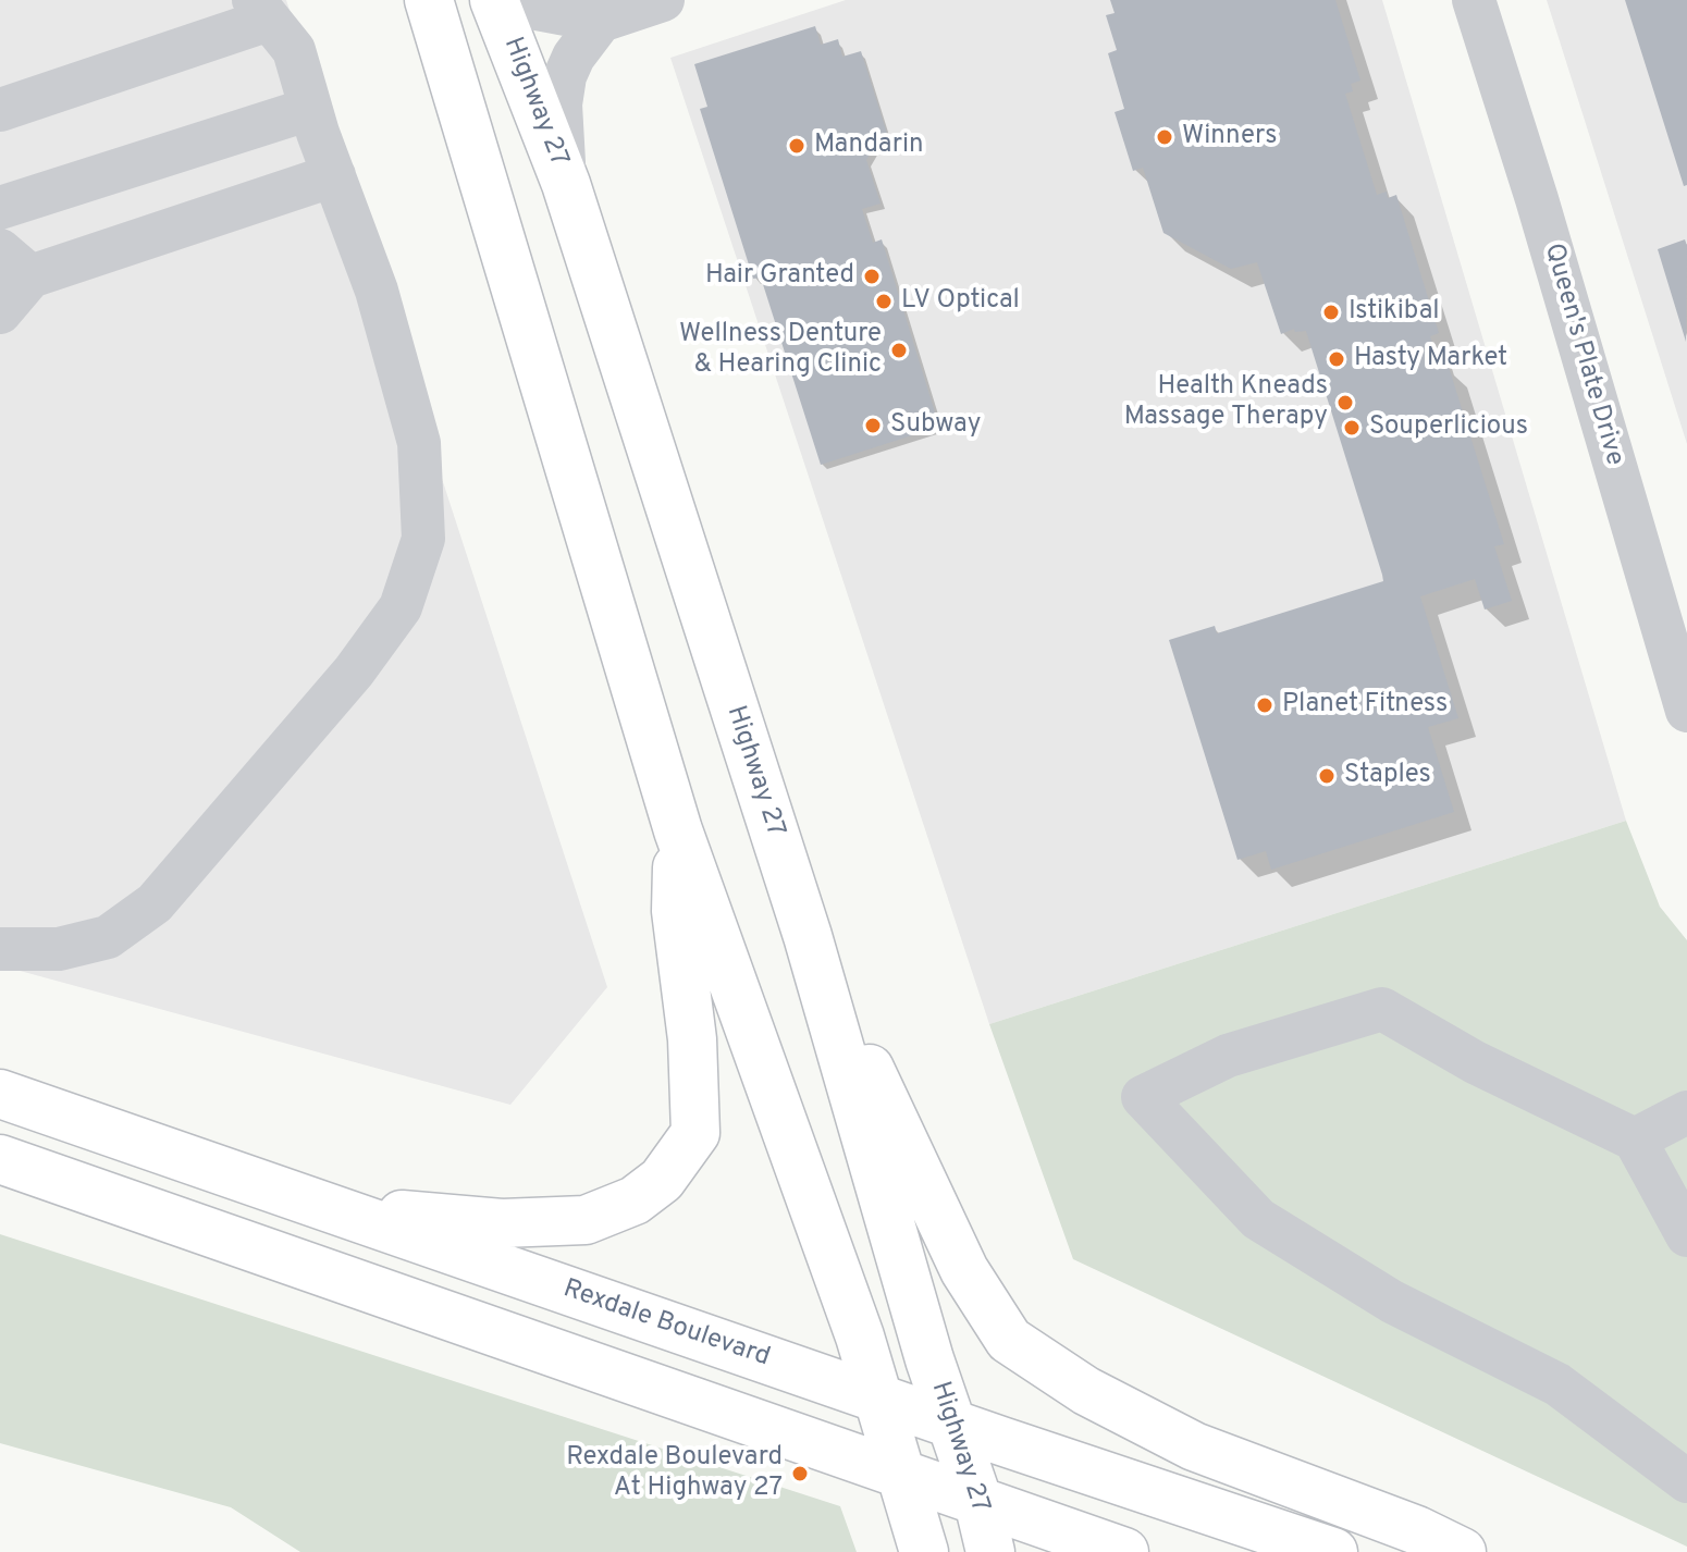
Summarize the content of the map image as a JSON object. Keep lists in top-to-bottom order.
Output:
{
  "streets": {
    "main road": ["Highway 27", "Rexdale Boulevard"],
    "street": ["Queen's Plate Drive"]
  },
  "crossings": [
    ["Highway 27", "Rexdale Boulevard"]
  ],
  "places": [
    "Winners",
    "Mandarin",
    "Hair Granted",
    "LV Optical",
    "Istikibal",
    "Wellness Denture & Hearing Clinic",
    "Hasty Market",
    "Health Kneads Massage Therapy",
    "Subway",
    "Souperlicious",
    "Planet Fitness",
    "Staples",
    "Rexdale Boulevard At Highway 27"
  ]
}
